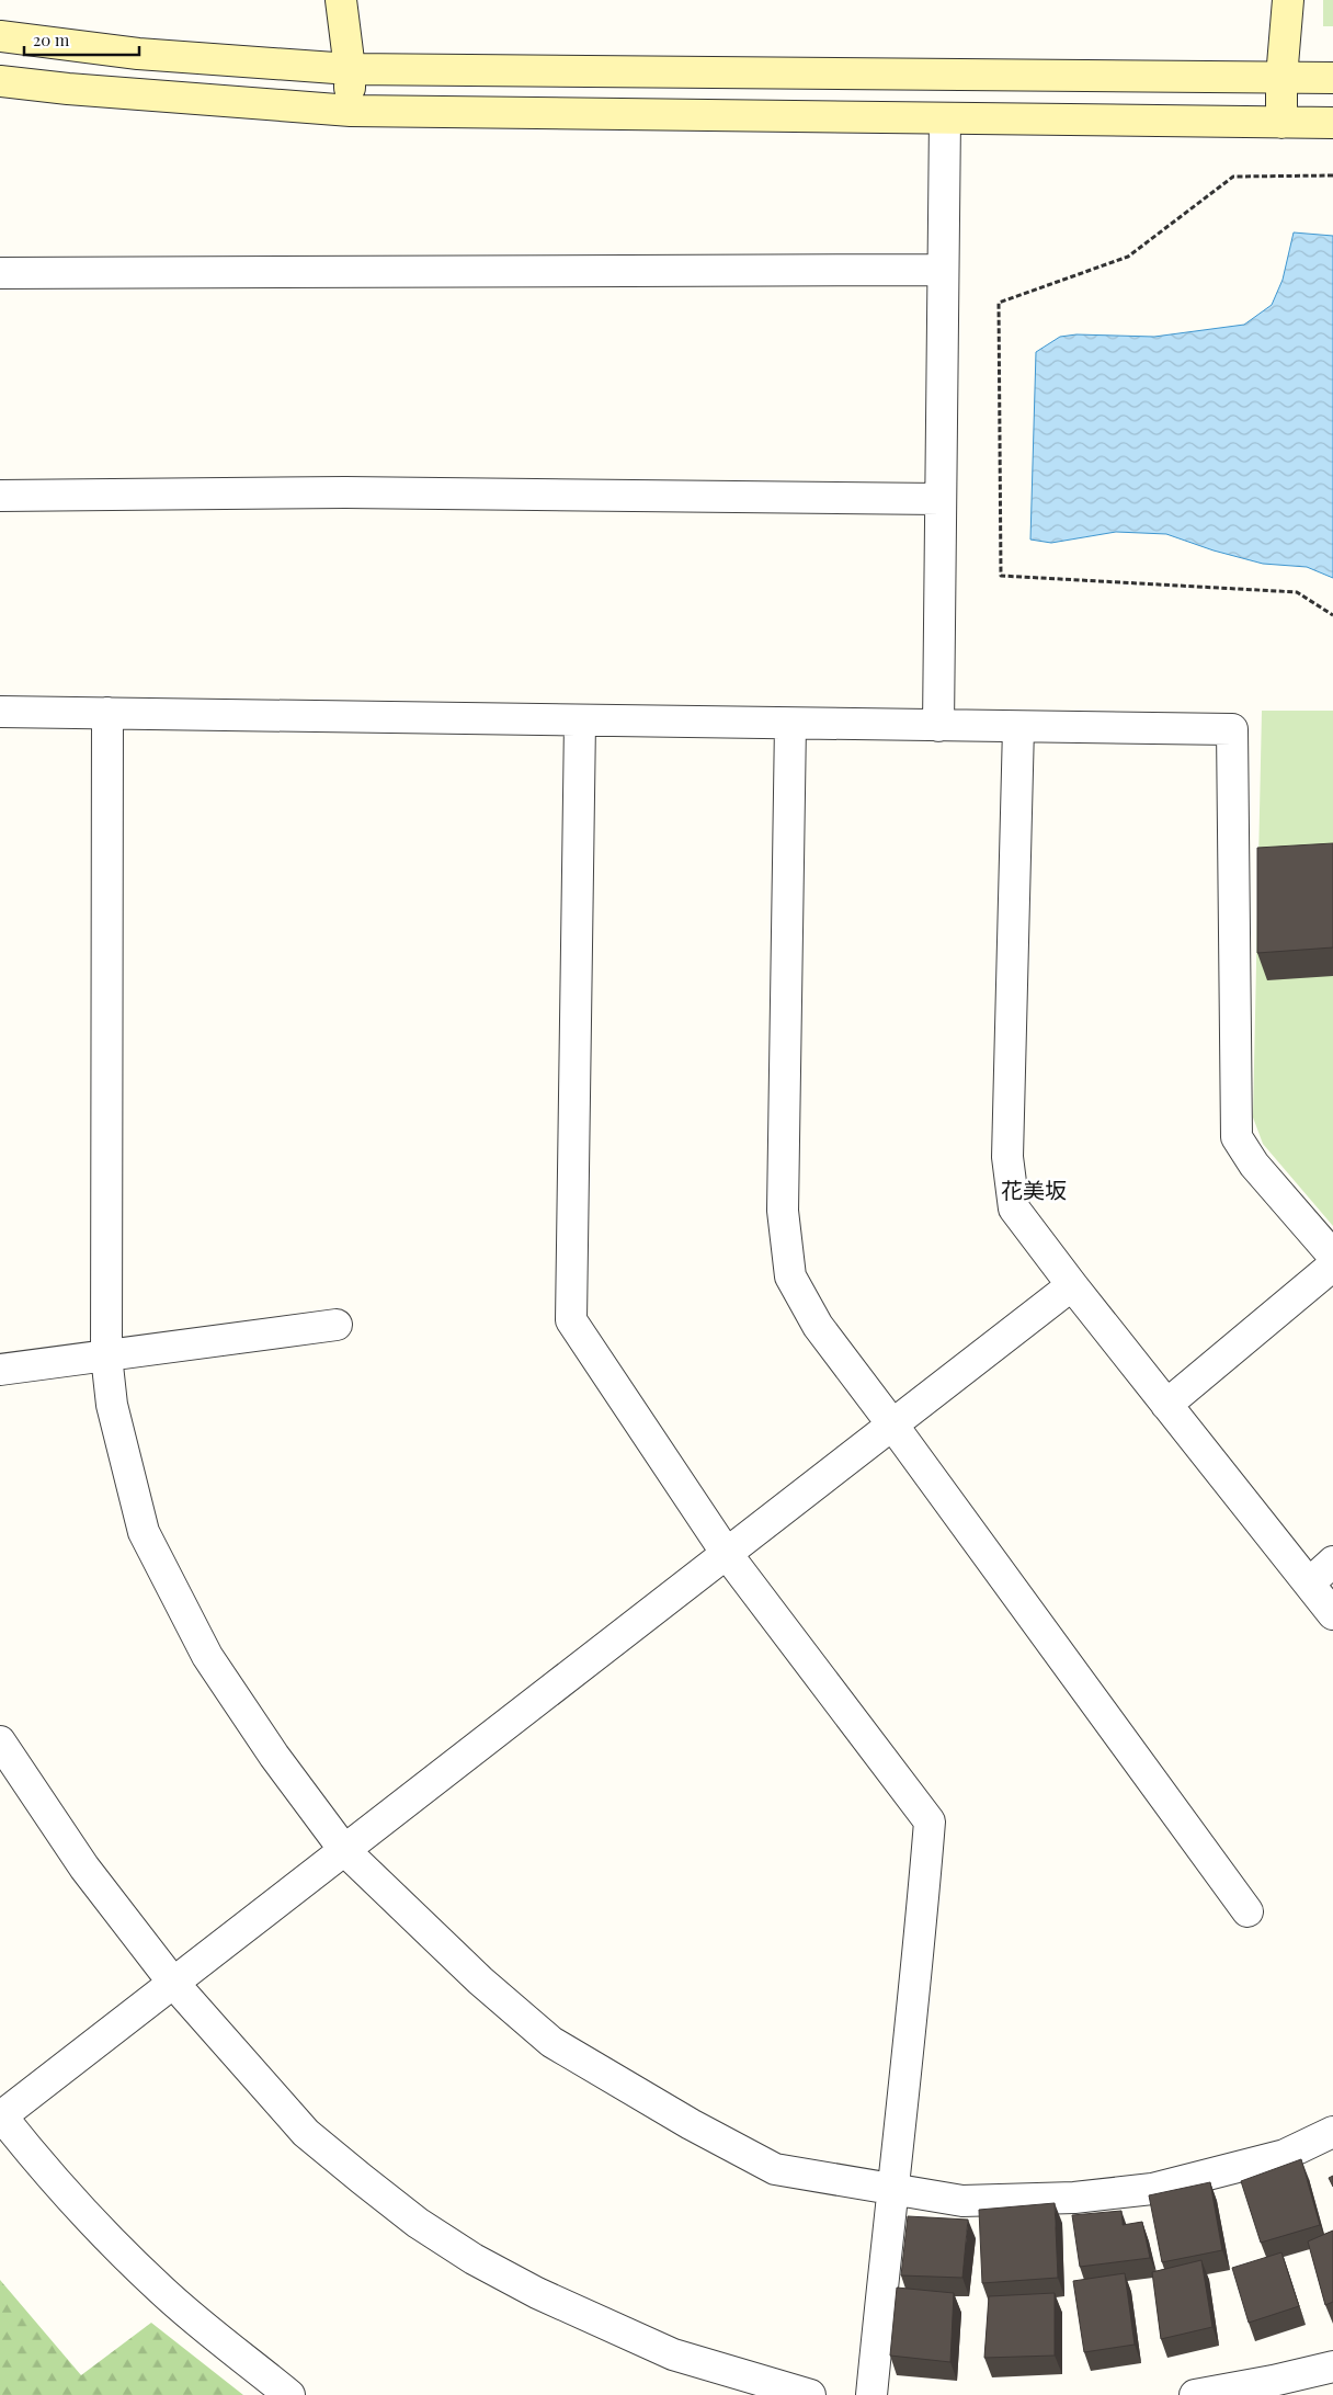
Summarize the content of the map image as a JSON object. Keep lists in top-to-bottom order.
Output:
{
  "districts": ["花美坂"],
  "scale_bar": "20 m"
}
